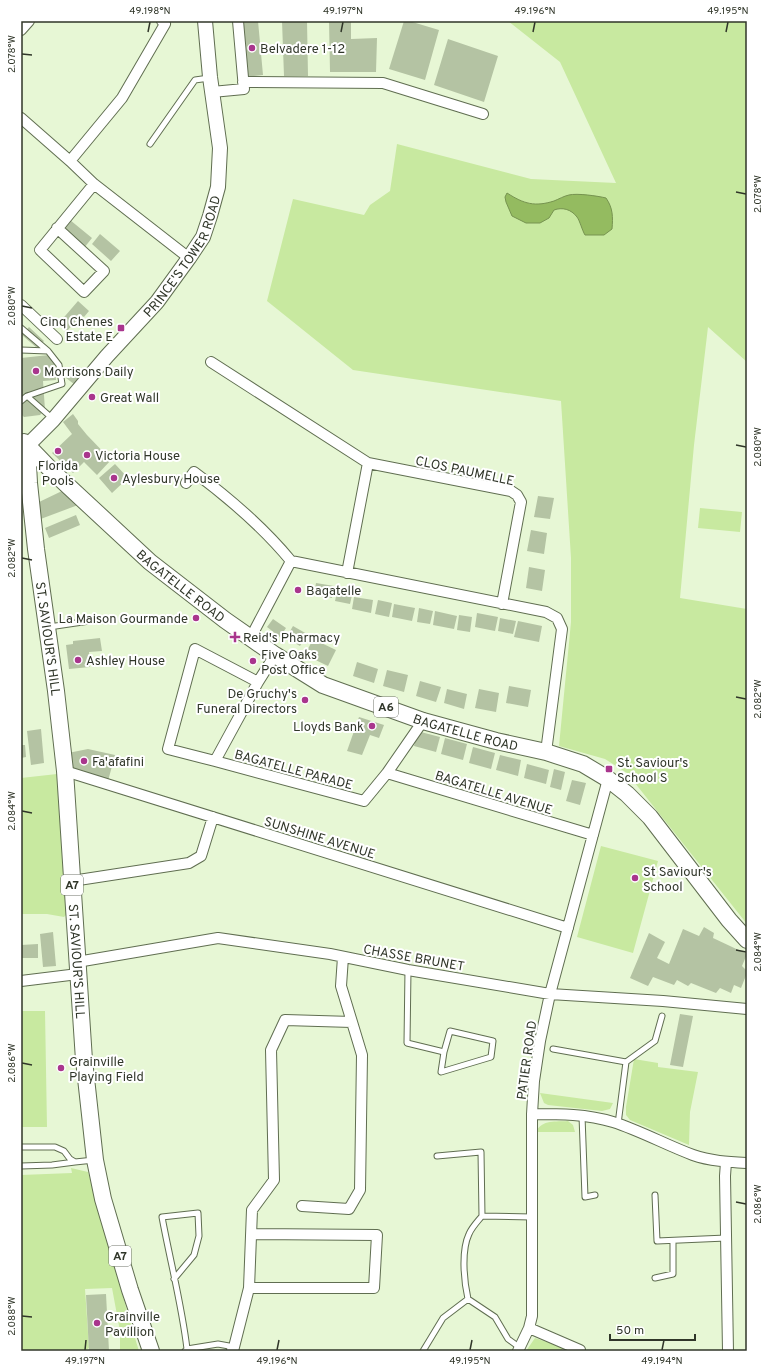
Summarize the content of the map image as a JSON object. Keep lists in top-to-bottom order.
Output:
{
  "streets": {
    "main road": [
      "PRINCE'S TOWER ROAD",
      "BAGATELLE ROAD",
      "ST. SAVIOUR'S HILL",
      "A6",
      "A7"
    ],
    "street": [
      "CLOS PAUMELLE",
      "BAGATELLE PARADE",
      "BAGATELLE AVENUE",
      "SUNSHINE AVENUE",
      "CHASSE BRUNET",
      "PATIER ROAD"
    ]
  },
  "crossings": [
    ["PRINCE'S TOWER ROAD", "BAGATELLE ROAD"],
    ["PRINCE'S TOWER ROAD", "ST. SAVIOUR'S HILL"],
    ["BAGATELLE ROAD", "ST. SAVIOUR'S HILL"],
    ["BAGATELLE ROAD", "BAGATELLE PARADE"],
    ["BAGATELLE ROAD", "PATIER ROAD"],
    ["ST. SAVIOUR'S HILL", "SUNSHINE AVENUE"],
    ["ST. SAVIOUR'S HILL", "CHASSE BRUNET"],
    ["BAGATELLE PARADE", "BAGATELLE AVENUE"],
    ["BAGATELLE AVENUE", "PATIER ROAD"],
    ["SUNSHINE AVENUE", "PATIER ROAD"],
    ["CHASSE BRUNET", "PATIER ROAD"]
  ],
  "places": {
    "other": [
      "Belvadere 1-12",
      "Morrisons Daily",
      "Great Wall",
      "Florida Pools",
      "Victoria House",
      "Aylesbury House",
      "Bagatelle",
      "La Maison Gourmande",
      "Ashley House",
      "Five Oaks Post Office",
      "De Gruchy's Funeral Directors",
      "Lloyds Bank",
      "Fa'afafini",
      "St Saviour's School",
      "Grainville Playing Field",
      "Grainville Pavillion"
    ],
    "transit": ["Cinq Chenes Estate E", "St. Saviour's School S"],
    "health": ["Reid's Pharmacy"]
  },
  "scale_bar": "50 m",
  "coordinates": [
    "49.198°N",
    "49.197°N",
    "49.196°N",
    "49.195°N",
    "2.078°W",
    "2.080°W",
    "2.082°W",
    "2.084°W",
    "2.086°W",
    "2.088°W",
    "49.194°N"
  ]
}
